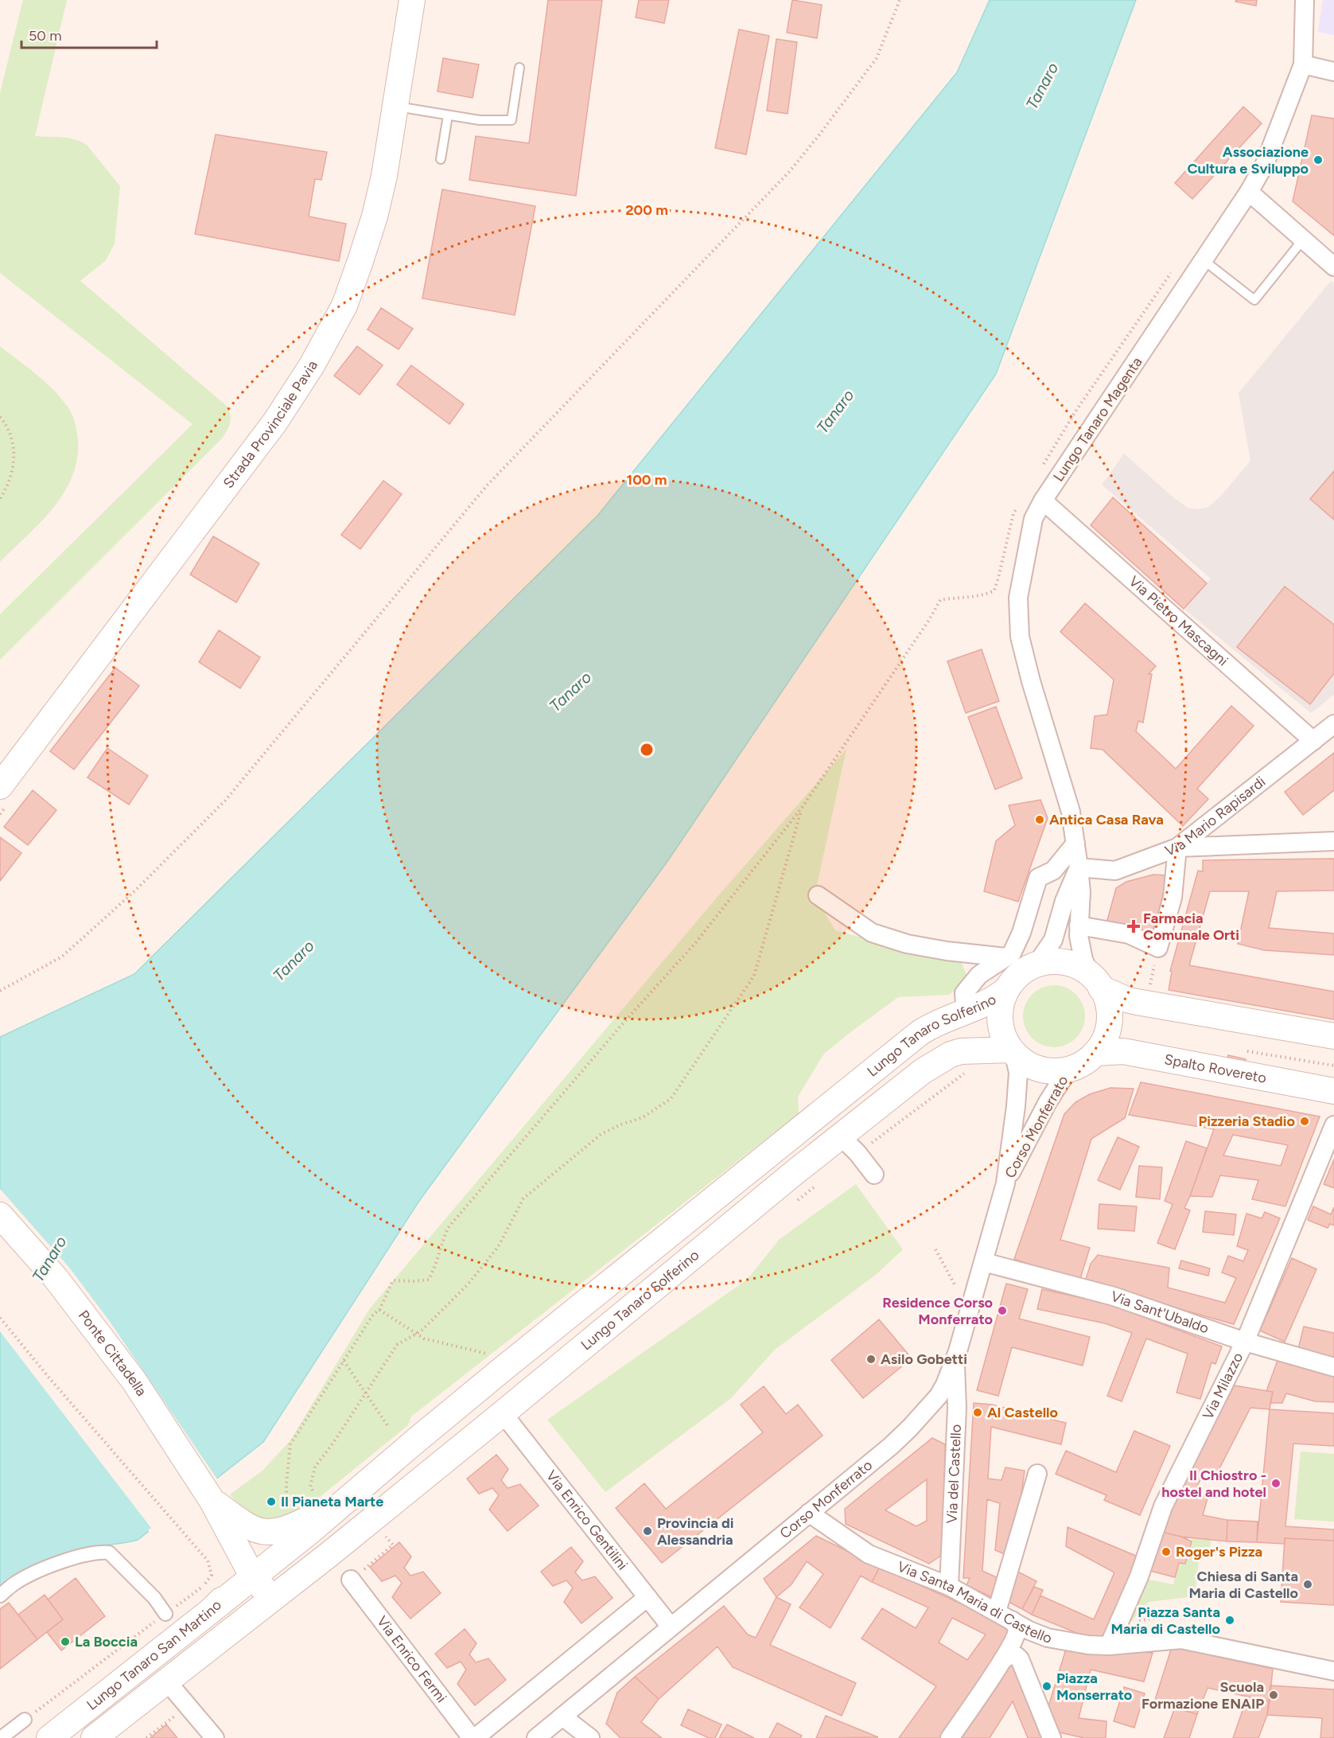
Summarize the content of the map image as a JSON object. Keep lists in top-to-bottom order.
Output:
{
  "streets": {
    "main road": [
      "Strada Provinciale Pavia",
      "Lungo Tanaro Solferino",
      "Spalto Rovereto",
      "Ponte Cittadella",
      "Lungo Tanaro San Martino"
    ],
    "street": [
      "Lungo Tanaro Magenta",
      "Via Pietro Mascagni",
      "Via Mario Rapisardi",
      "Corso Monferrato",
      "Via Sant'Ubaldo",
      "Via Milazzo",
      "Via del Castello",
      "Via Enrico Gentilini",
      "Via Santa Maria di Castello",
      "Via Enrico Fermi"
    ]
  },
  "crossings": [
    ["Lungo Tanaro Magenta", "Via Pietro Mascagni"],
    ["Lungo Tanaro Magenta", "Via Mario Rapisardi"],
    ["Lungo Tanaro Magenta", "Lungo Tanaro Solferino"],
    ["Lungo Tanaro Magenta", "Spalto Rovereto"],
    ["Lungo Tanaro Magenta", "Corso Monferrato"],
    ["Via Pietro Mascagni", "Via Mario Rapisardi"],
    ["Lungo Tanaro Solferino", "Spalto Rovereto"],
    ["Lungo Tanaro Solferino", "Corso Monferrato"],
    ["Lungo Tanaro Solferino", "Ponte Cittadella"],
    ["Lungo Tanaro Solferino", "Via Enrico Gentilini"],
    ["Lungo Tanaro Solferino", "Lungo Tanaro San Martino"],
    ["Spalto Rovereto", "Corso Monferrato"],
    ["Corso Monferrato", "Via Sant'Ubaldo"],
    ["Corso Monferrato", "Via del Castello"],
    ["Corso Monferrato", "Via Enrico Gentilini"],
    ["Corso Monferrato", "Via Santa Maria di Castello"],
    ["Via Sant'Ubaldo", "Via Milazzo"],
    ["Ponte Cittadella", "Lungo Tanaro San Martino"],
    ["Via Milazzo", "Via Santa Maria di Castello"],
    ["Via del Castello", "Via Santa Maria di Castello"]
  ],
  "water": ["Tanaro"],
  "places": {
    "other": [
      "Associazione Cultura e Sviluppo",
      "Antica Casa Rava",
      "Pizzeria Stadio",
      "Residence Corso Monferrato",
      "Asilo Gobetti",
      "Al Castello",
      "Il Chiostro - hostel and hotel",
      "Il Pianeta Marte",
      "Provincia di Alessandria",
      "Roger's Pizza",
      "Chiesa di Santa Maria di Castello",
      "Piazza Santa Maria di Castello",
      "La Boccia",
      "Piazza Monserrato",
      "Scuola Formazione ENAIP"
    ],
    "health": ["Farmacia Comunale Orti"]
  },
  "scale_bar": "50 m",
  "rings": ["200 m", "100 m"]
}
